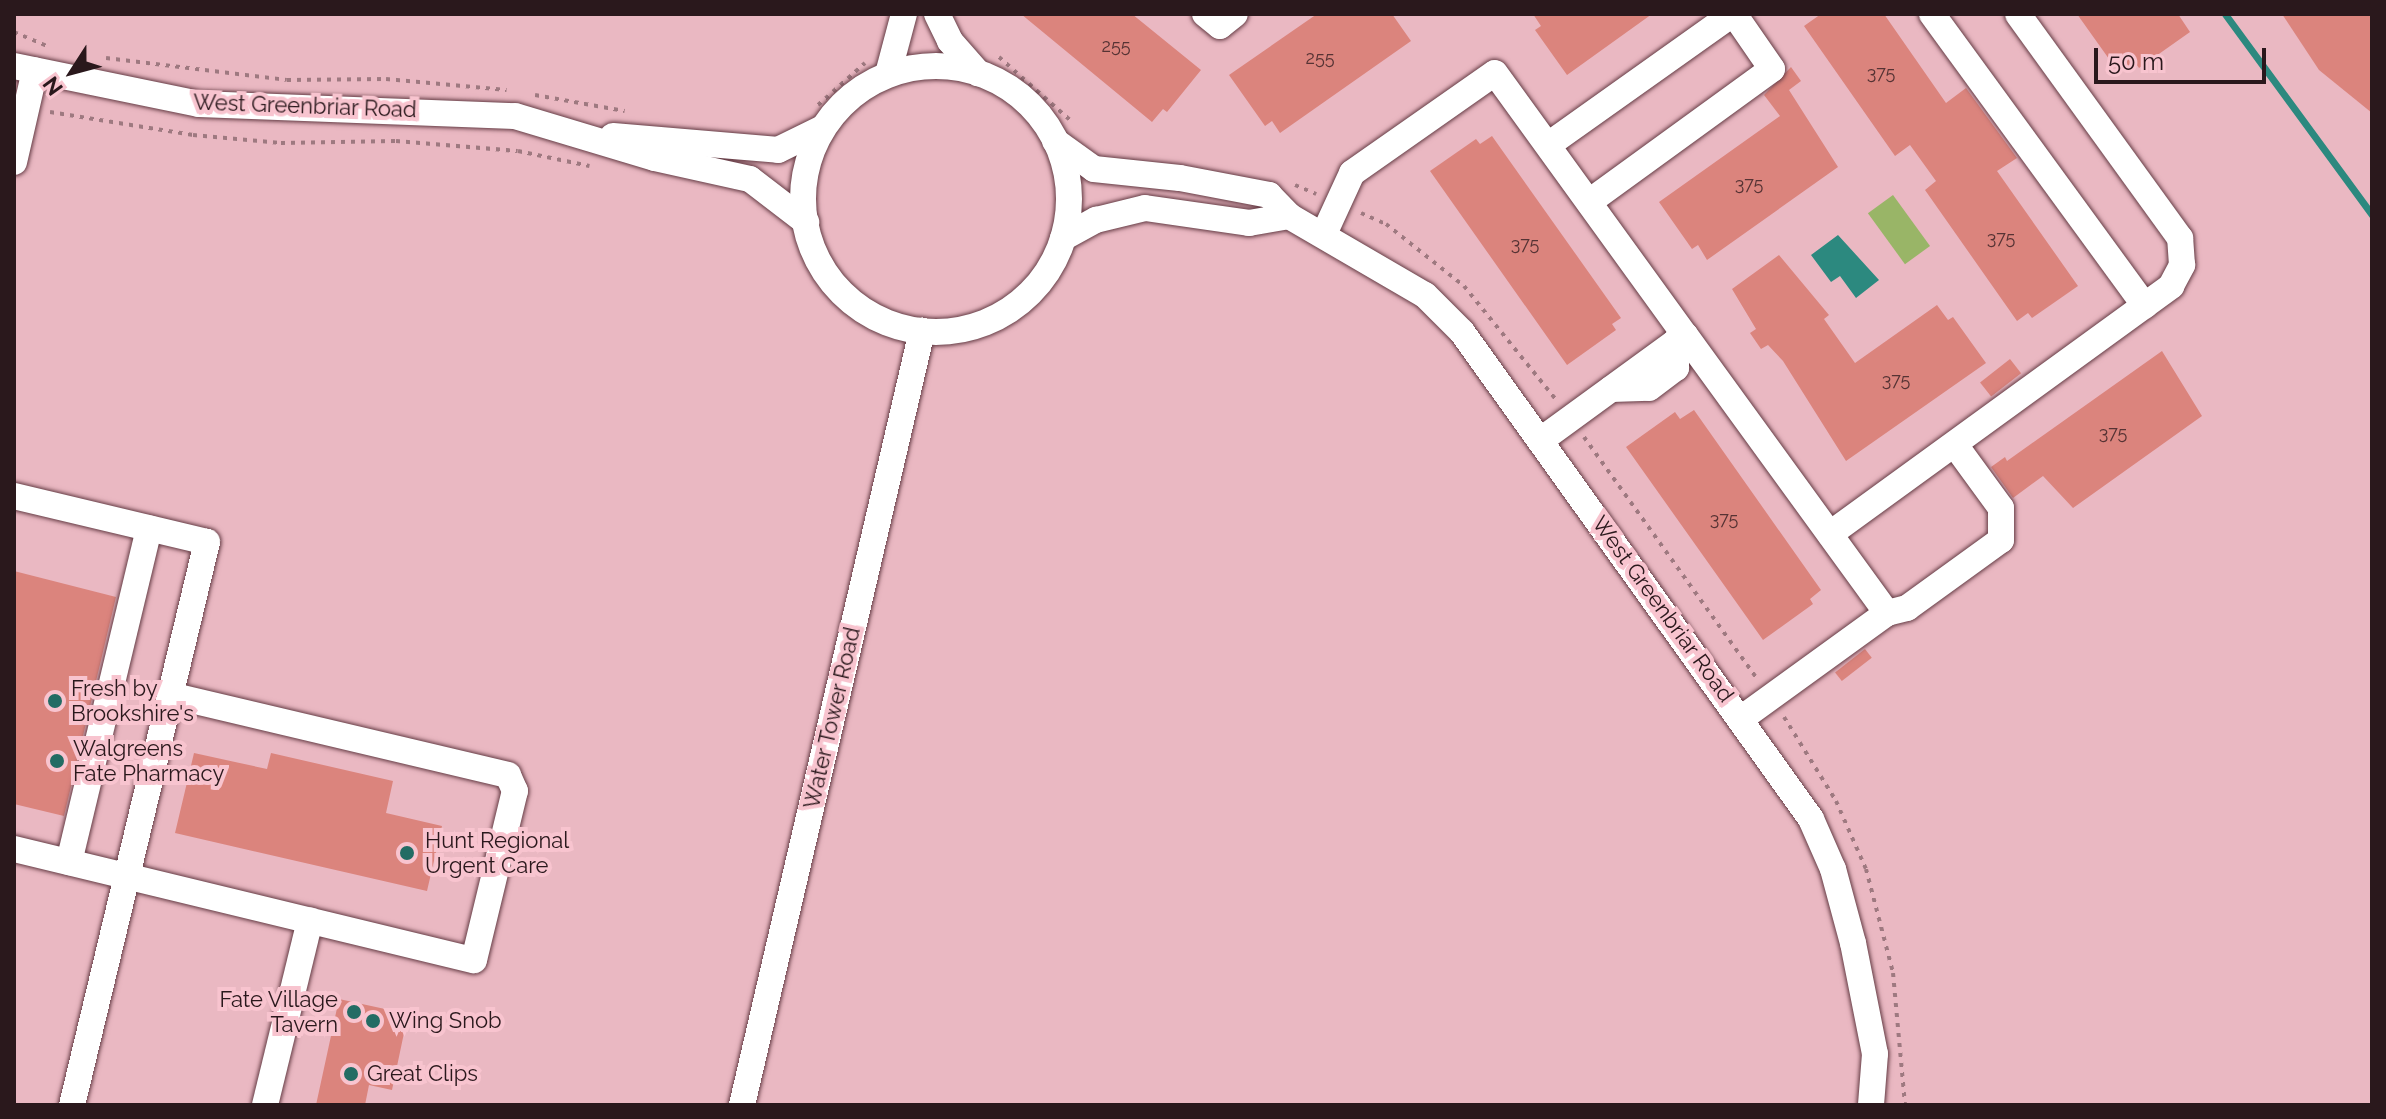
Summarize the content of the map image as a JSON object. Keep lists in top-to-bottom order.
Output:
{
  "streets": {
    "street": ["West Greenbriar Road", "Water Tower Road"]
  },
  "crossings": [
    ["West Greenbriar Road", "Water Tower Road"]
  ],
  "places": [
    "Fresh by Brookshire's",
    "Walgreens Fate Pharmacy",
    "Hunt Regional Urgent Care",
    "Fate Village Tavern",
    "Wing Snob",
    "Great Clips"
  ],
  "house_numbers": [
    "255",
    "255",
    "375",
    "375",
    "375",
    "375",
    "375",
    "375",
    "375"
  ],
  "scale_bar": "50 m",
  "north": "bottom left"
}
